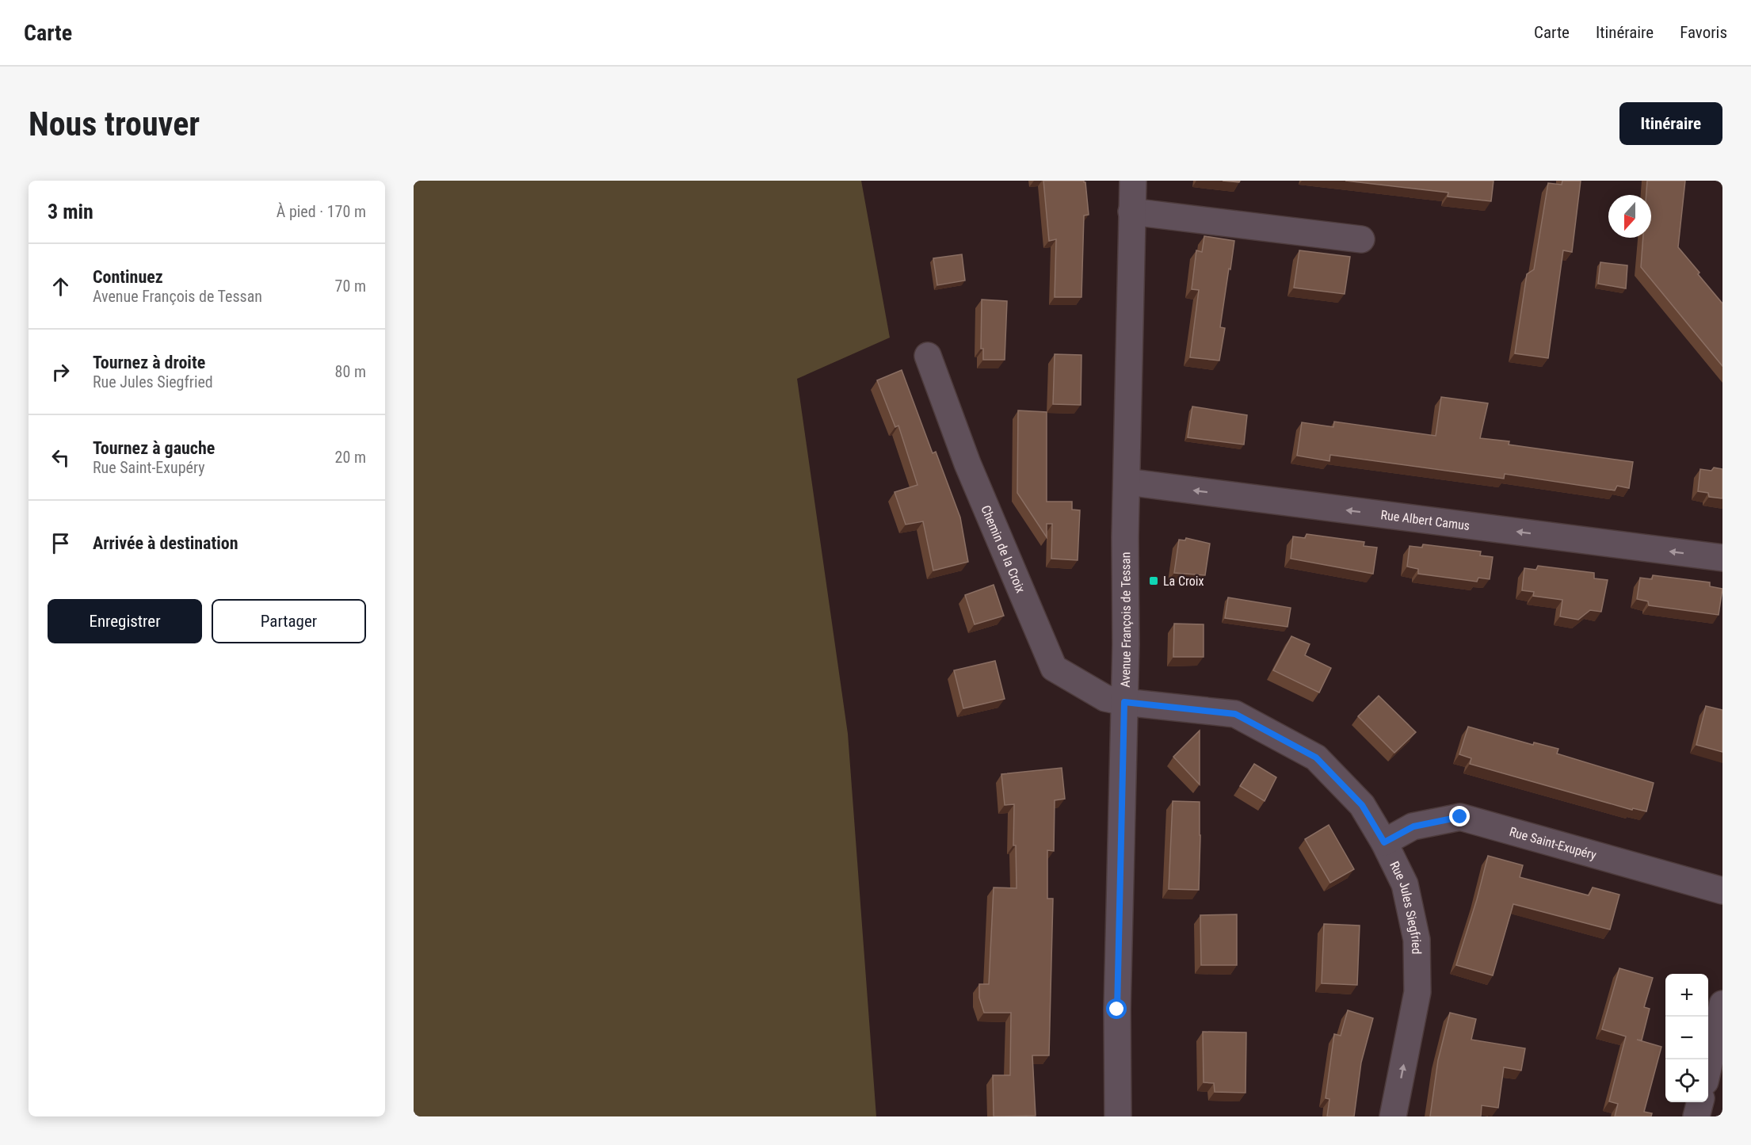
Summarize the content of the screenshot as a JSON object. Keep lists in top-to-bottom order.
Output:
{
  "streets": {
    "street": [
      "Rue Albert Camus",
      "Chemin de la Croix",
      "Avenue François de Tessan",
      "Rue Saint-Exupéry",
      "Rue Jules Siegfried"
    ]
  },
  "crossings": [
    ["Rue Albert Camus", "Avenue François de Tessan"],
    ["Chemin de la Croix", "Avenue François de Tessan"],
    ["Chemin de la Croix", "Rue Jules Siegfried"],
    ["Avenue François de Tessan", "Rue Jules Siegfried"],
    ["Rue Saint-Exupéry", "Rue Jules Siegfried"]
  ],
  "one_way": ["Rue Albert Camus", "Rue Jules Siegfried"],
  "places": {
    "transit": ["La Croix"]
  },
  "north": "bottom",
  "page": {
    "header": "Carte",
    "nav": ["Carte", "Itinéraire", "Favoris"],
    "buttons": [
      "Itinéraire",
      ["Enregistrer", "Partager"]
    ],
    "title": "Nous trouver",
    "heading": ["3 min", "À pied · 170 m"],
    "list": [
      ["Continuez", "Avenue François de Tessan", "70 m"],
      ["Tournez à droite", "Rue Jules Siegfried", "80 m"],
      ["Tournez à gauche", "Rue Saint-Exupéry", "20 m"],
      "Arrivée à destination"
    ],
    "map_buttons": ["+", "−"]
  }
}
